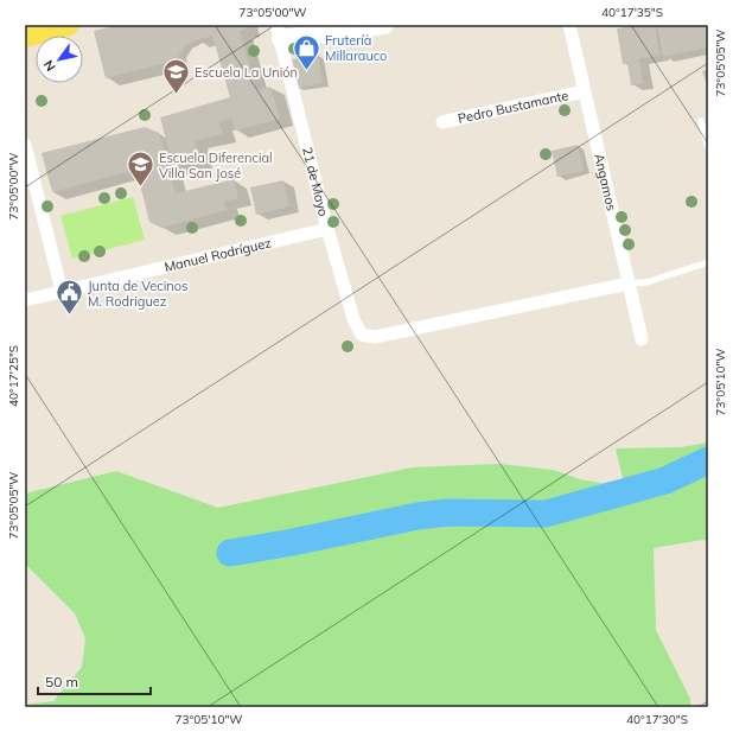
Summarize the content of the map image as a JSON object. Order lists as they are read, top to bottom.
{
  "streets": {
    "street": [
      "Pedro Bustamante",
      "21 de Mayo",
      "Angamos",
      "Manuel Rodríguez"
    ]
  },
  "crossings": [
    ["Pedro Bustamante", "Angamos"],
    ["21 de Mayo", "Angamos"],
    ["21 de Mayo", "Manuel Rodríguez"]
  ],
  "places": {
    "shop": ["Frutería Millarauco"],
    "school or university": ["Escuela La Unión", "Escuela Diferencial Villa San José"],
    "public building": ["Junta de Vecinos M. Rodriguez"]
  },
  "scale_bar": "50 m",
  "north": "bottom left",
  "coordinates": [
    "73°05'00\"W",
    "40°17'35\"S",
    "73°05'05\"W",
    "40°17'25\"S",
    "73°05'10\"W",
    "40°17'30\"S"
  ]
}
